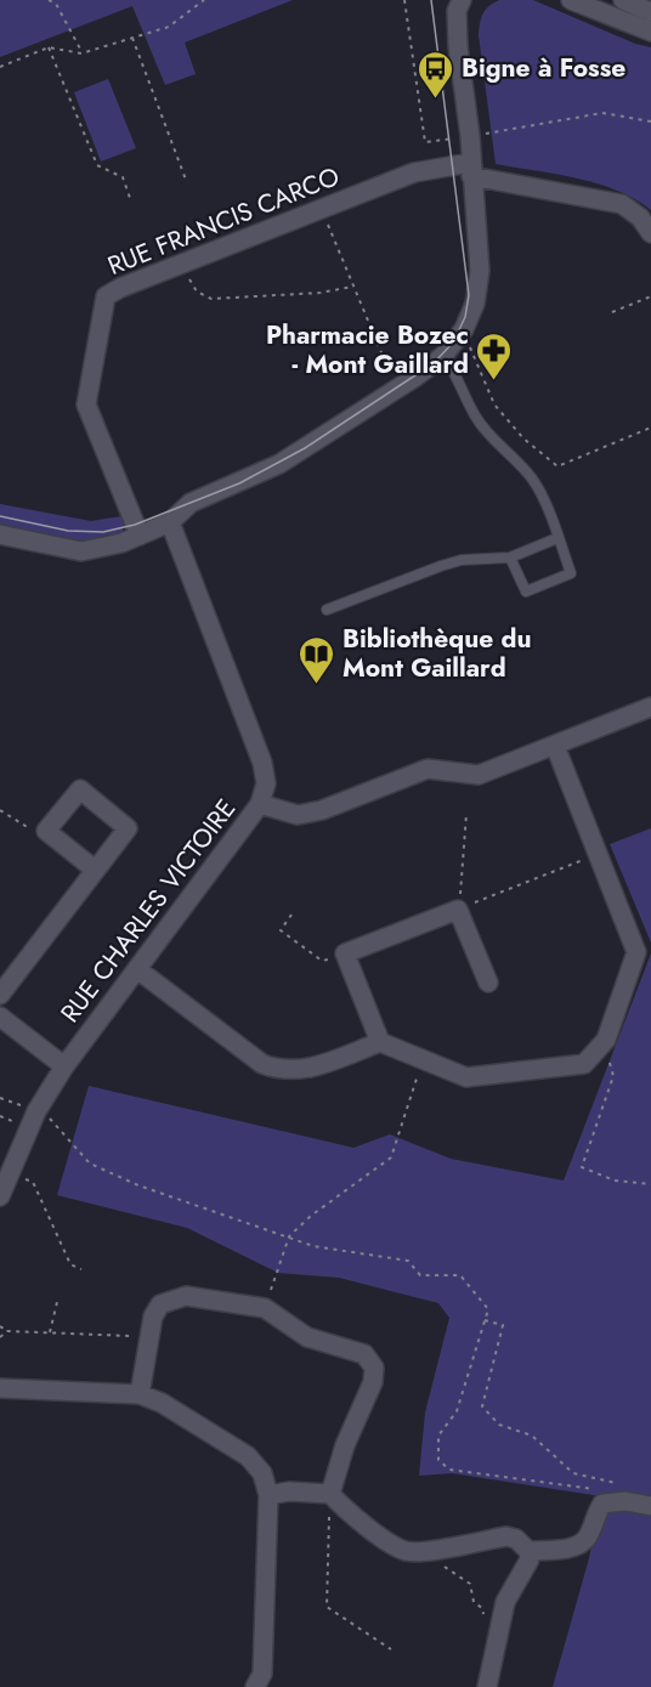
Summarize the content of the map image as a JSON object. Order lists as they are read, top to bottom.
{
  "streets": {
    "street": ["RUE FRANCIS CARCO", "RUE CHARLES VICTOIRE"]
  },
  "places": {
    "bus stop": ["Bigne à Fosse"],
    "pharmacy": ["Pharmacie Bozec - Mont Gaillard"],
    "library": ["Bibliothèque du Mont Gaillard"]
  }
}
